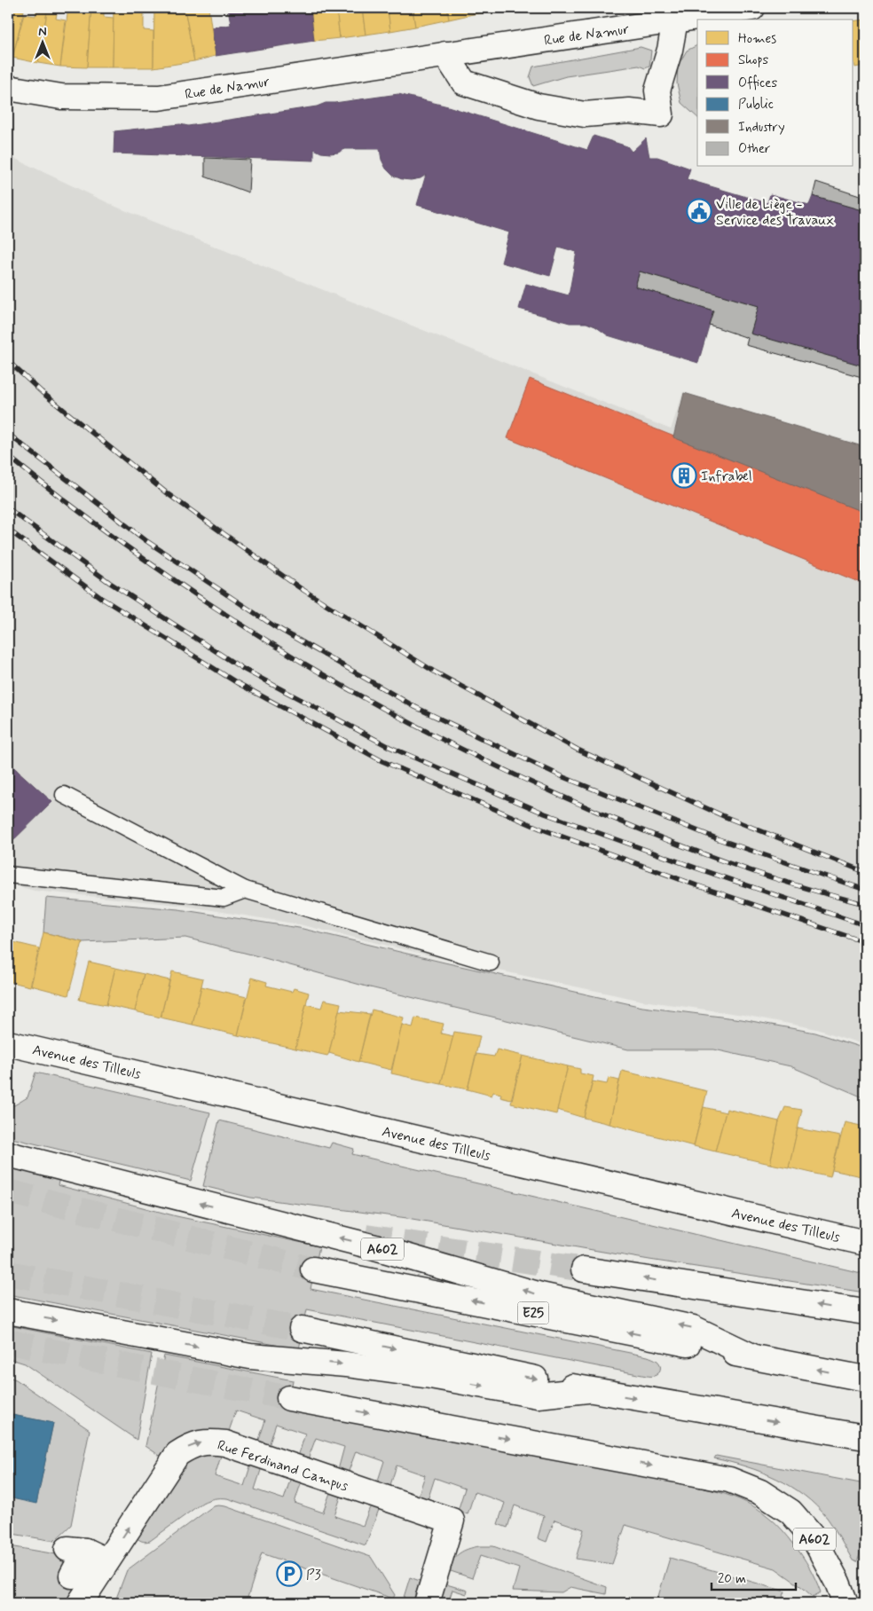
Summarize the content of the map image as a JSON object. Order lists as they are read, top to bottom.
{
  "streets": {
    "main road": [
      "Rue de Namur",
      "Avenue des Tilleuls",
      "A602",
      "E25",
      "Rue Ferdinand Campus"
    ]
  },
  "crossings": [
    ["A602", "E25"]
  ],
  "places": {
    "public building": ["Ville de Liège - Service des Travaux"],
    "building": ["Infrabel"],
    "parking": ["P3"]
  },
  "legend": [
    "Homes",
    "Shops",
    "Offices",
    "Public",
    "Industry",
    "Other"
  ],
  "scale_bar": "20 m",
  "north": "top"
}
